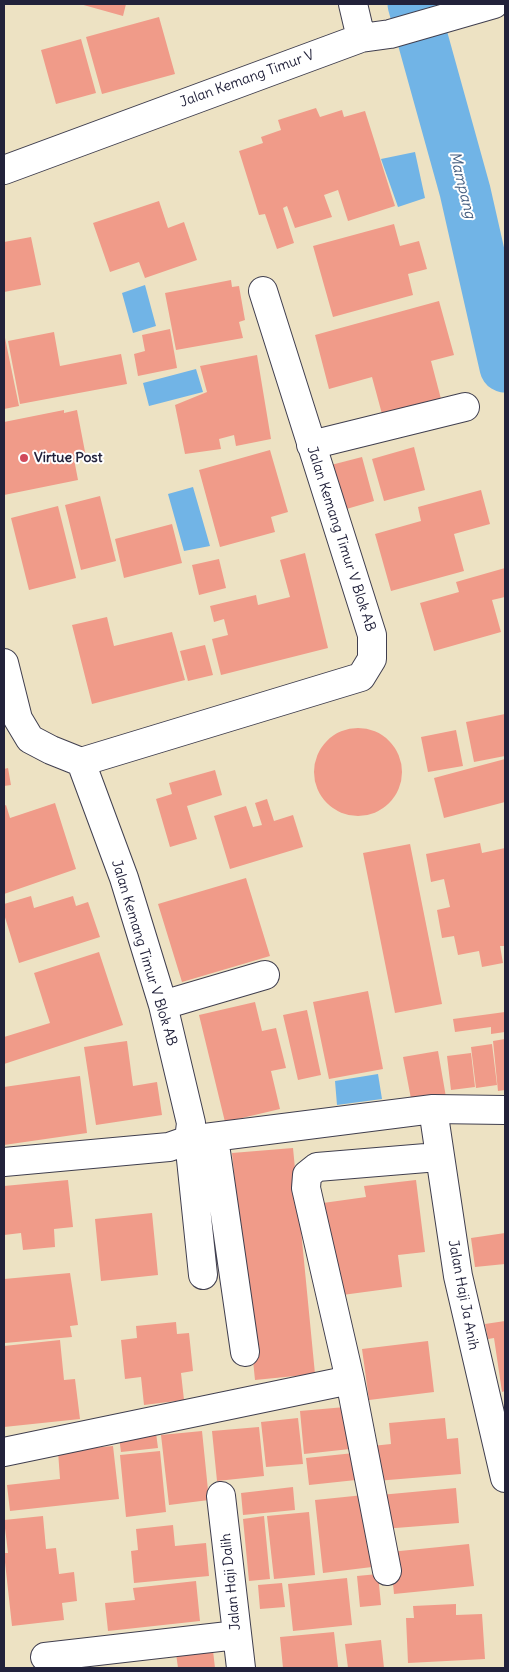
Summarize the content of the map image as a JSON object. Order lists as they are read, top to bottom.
{
  "streets": {
    "street": [
      "Jalan Kemang Timur V",
      "Jalan Kemang Timur V Blok AB",
      "Jalan Haji Ja Anih",
      "Jalan Haji Dalih"
    ]
  },
  "water": ["Mampang"],
  "places": ["Virtue Post"]
}
